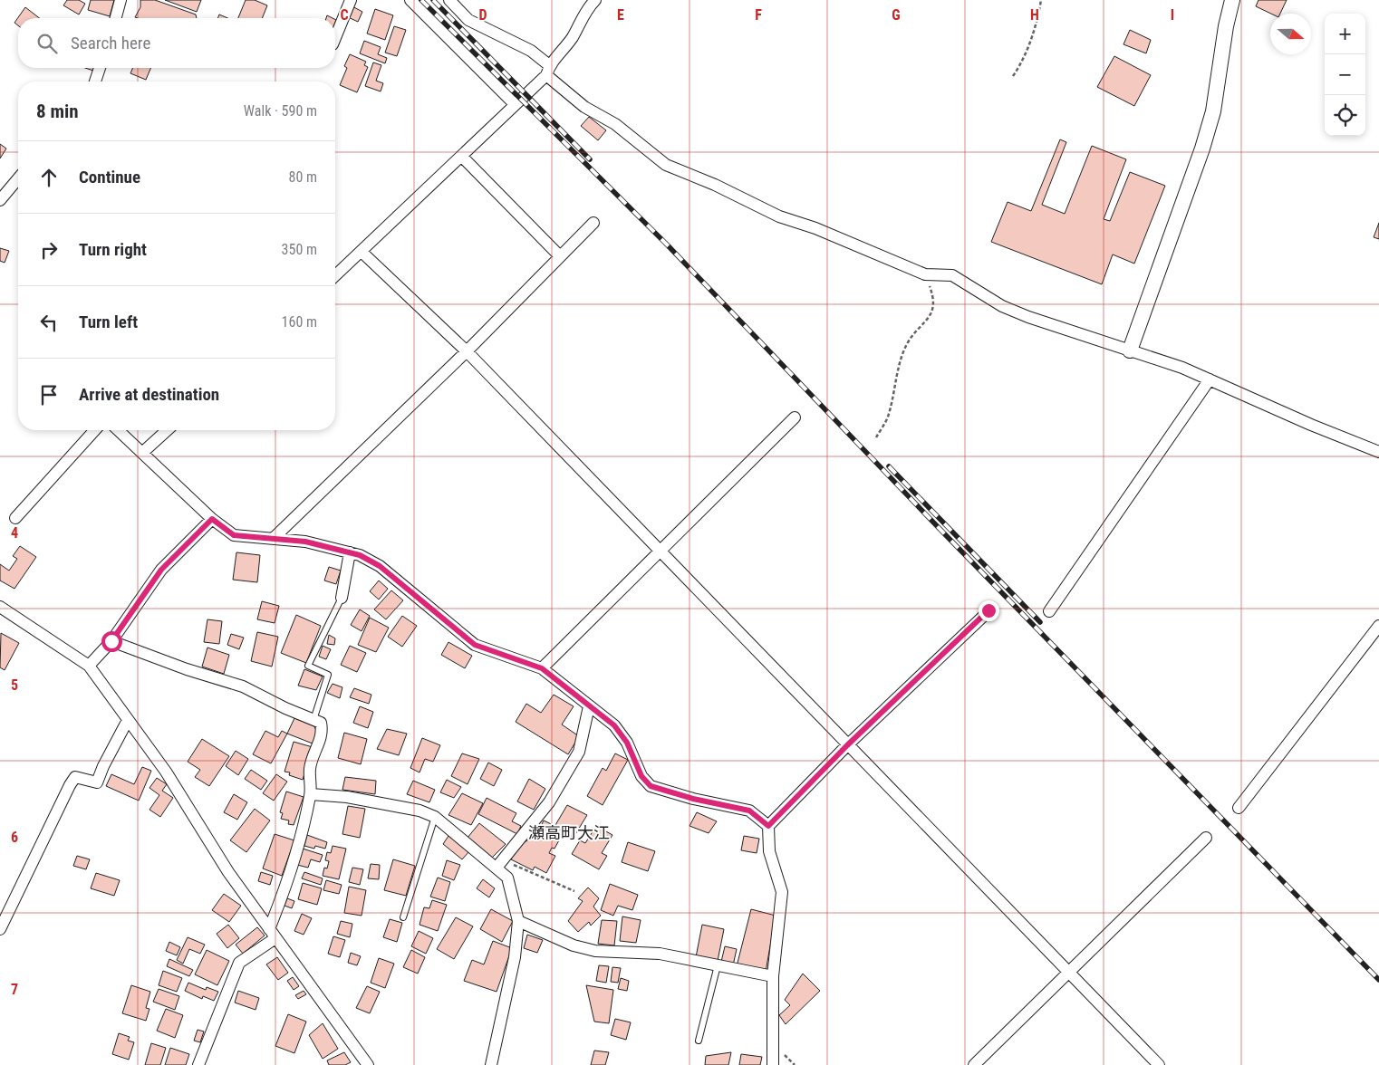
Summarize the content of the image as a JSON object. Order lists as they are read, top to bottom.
{
  "districts": ["瀬高町大江"],
  "north": "right",
  "page": {
    "map_buttons": ["+", "−"],
    "search": "Search here",
    "heading": ["8 min", "Walk · 590 m"],
    "list": [
      ["Continue", "80 m"],
      ["Turn right", "350 m"],
      ["Turn left", "160 m"],
      "Arrive at destination"
    ]
  },
  "grid": {
    "columns": [
      "C",
      "D",
      "E",
      "F",
      "G",
      "H",
      "I"
    ],
    "rows": [
      "4",
      "5",
      "6",
      "7"
    ]
  }
}
